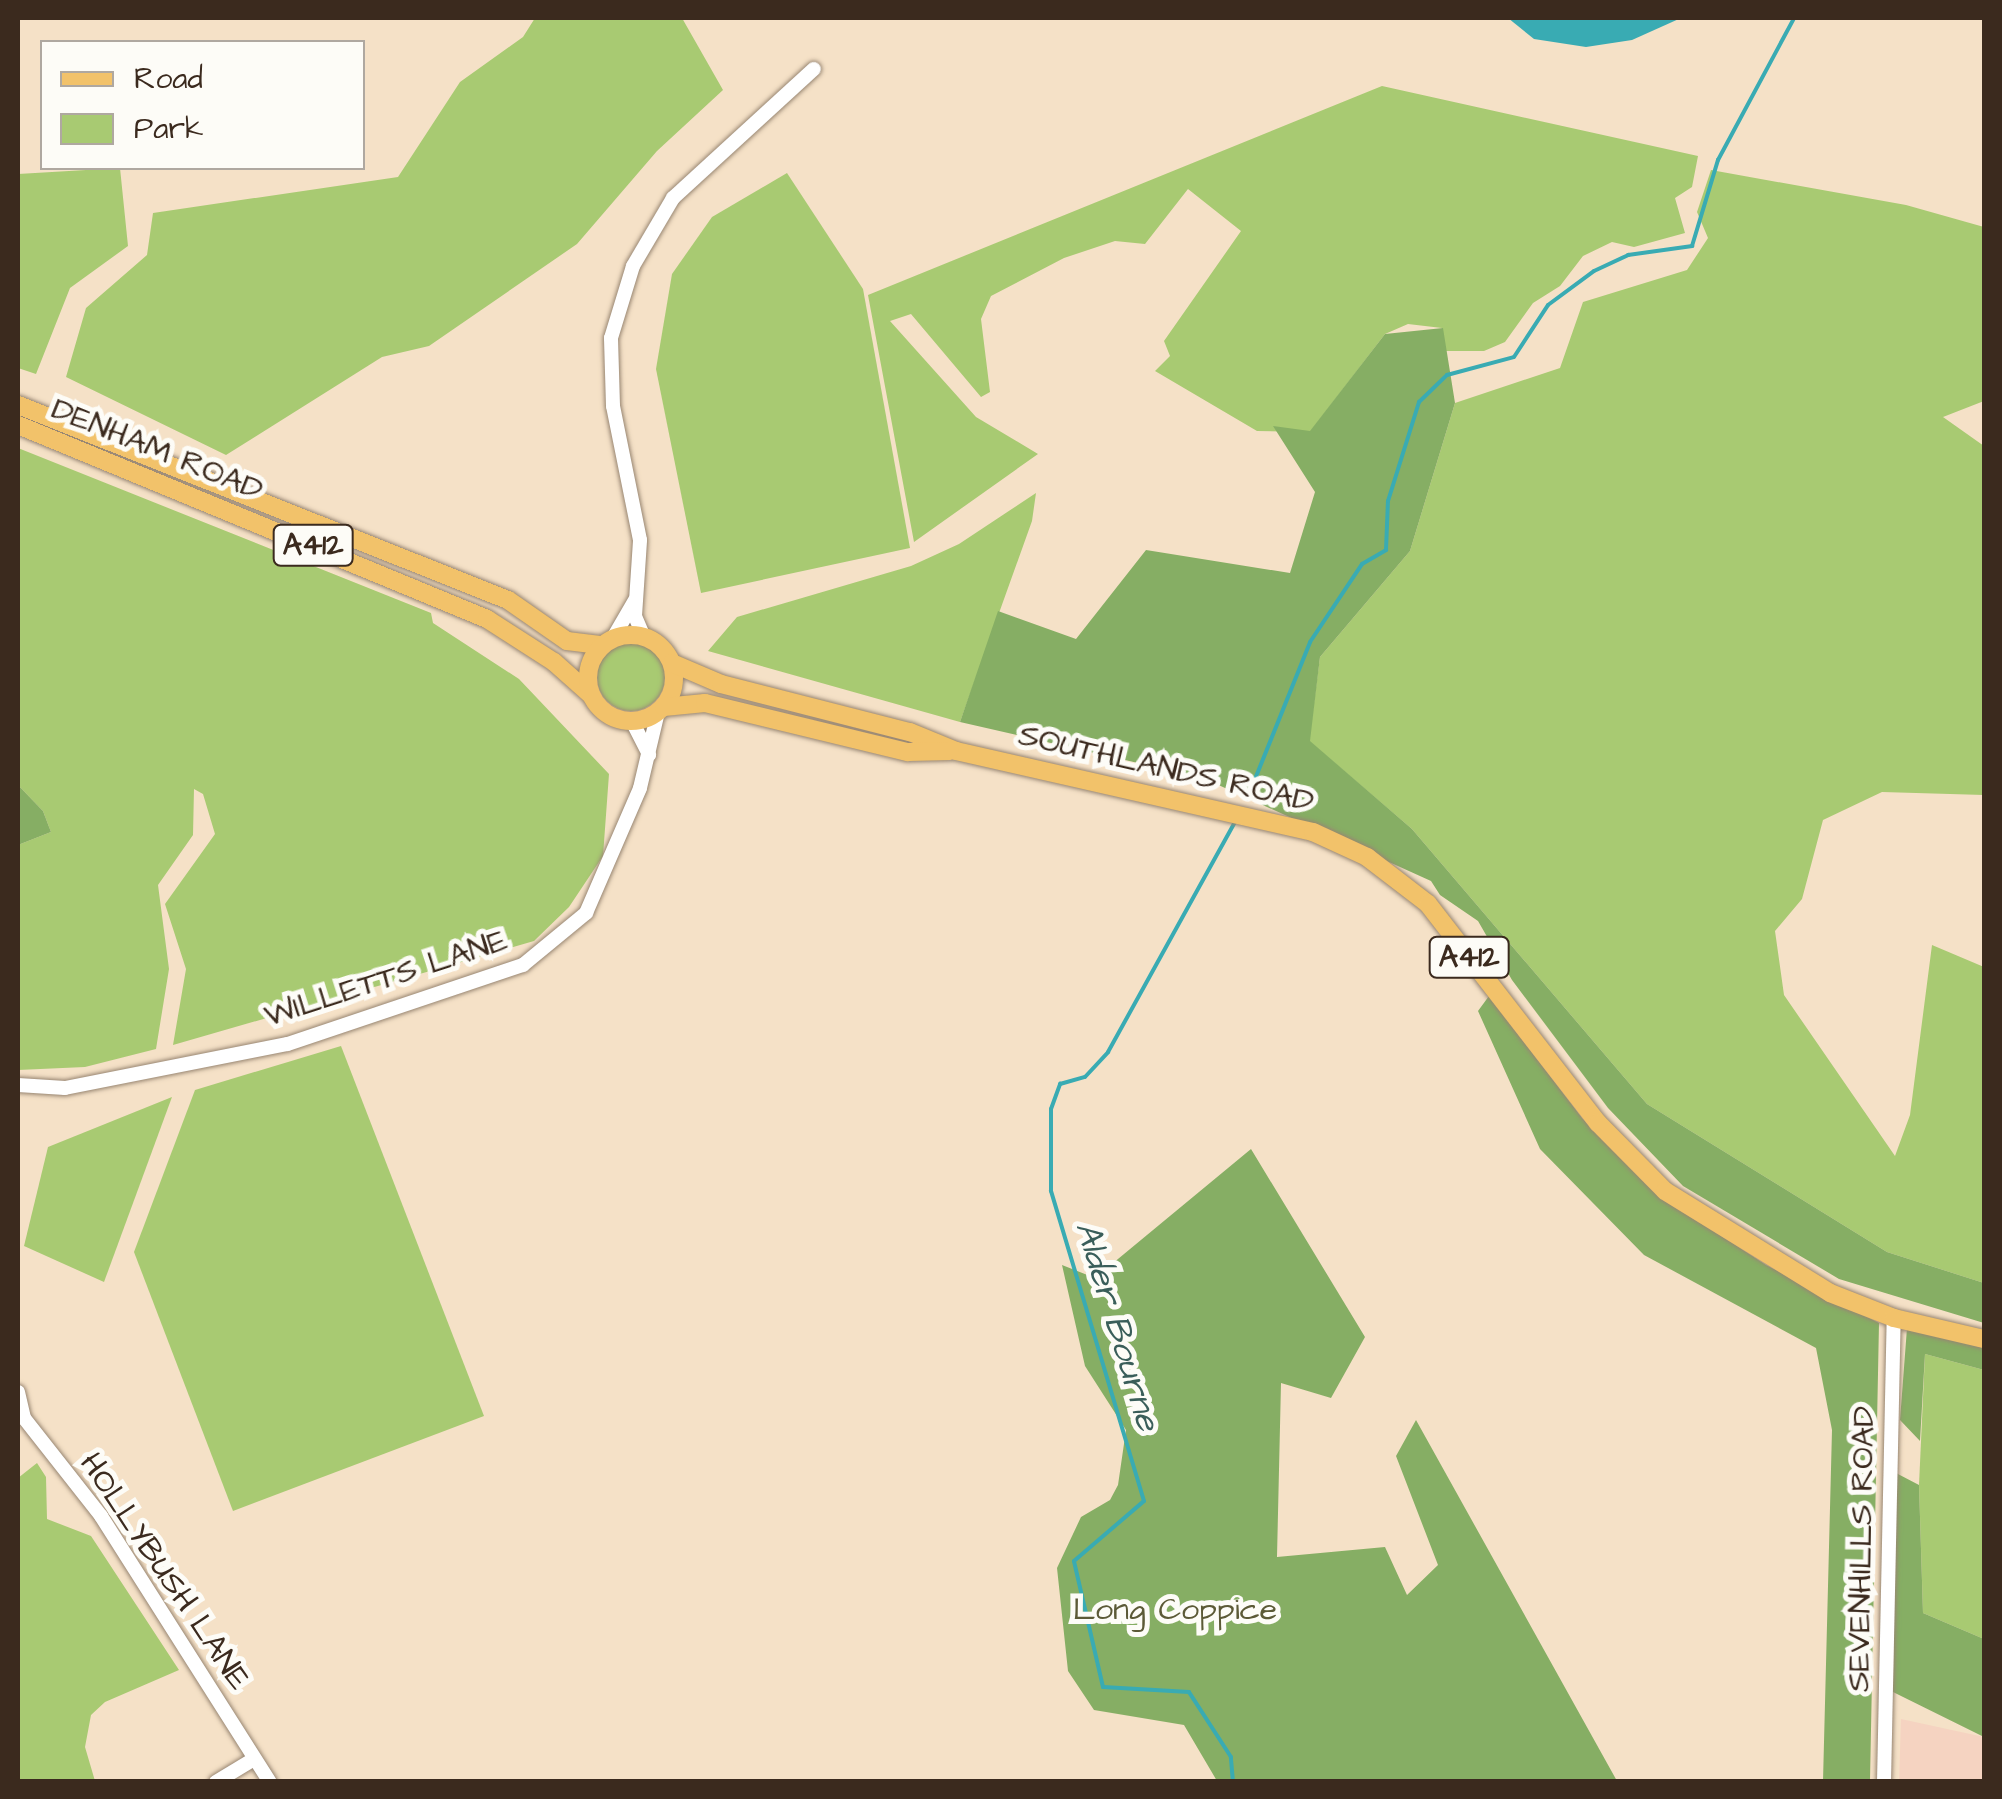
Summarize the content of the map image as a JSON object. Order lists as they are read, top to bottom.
{
  "streets": {
    "main road": ["DENHAM ROAD", "A412", "SOUTHLANDS ROAD"],
    "street": ["WILLETTS LANE", "SEVENHILLS ROAD", "HOLLYBUSH LANE"]
  },
  "crossings": [
    ["DENHAM ROAD", "A412"],
    ["DENHAM ROAD", "WILLETTS LANE"],
    ["A412", "SOUTHLANDS ROAD"],
    ["A412", "WILLETTS LANE"],
    ["A412", "SEVENHILLS ROAD"],
    ["SOUTHLANDS ROAD", "SEVENHILLS ROAD"]
  ],
  "water": ["Alder Bourne"],
  "parks": ["Long Coppice"],
  "legend": ["Road", "Park"]
}
